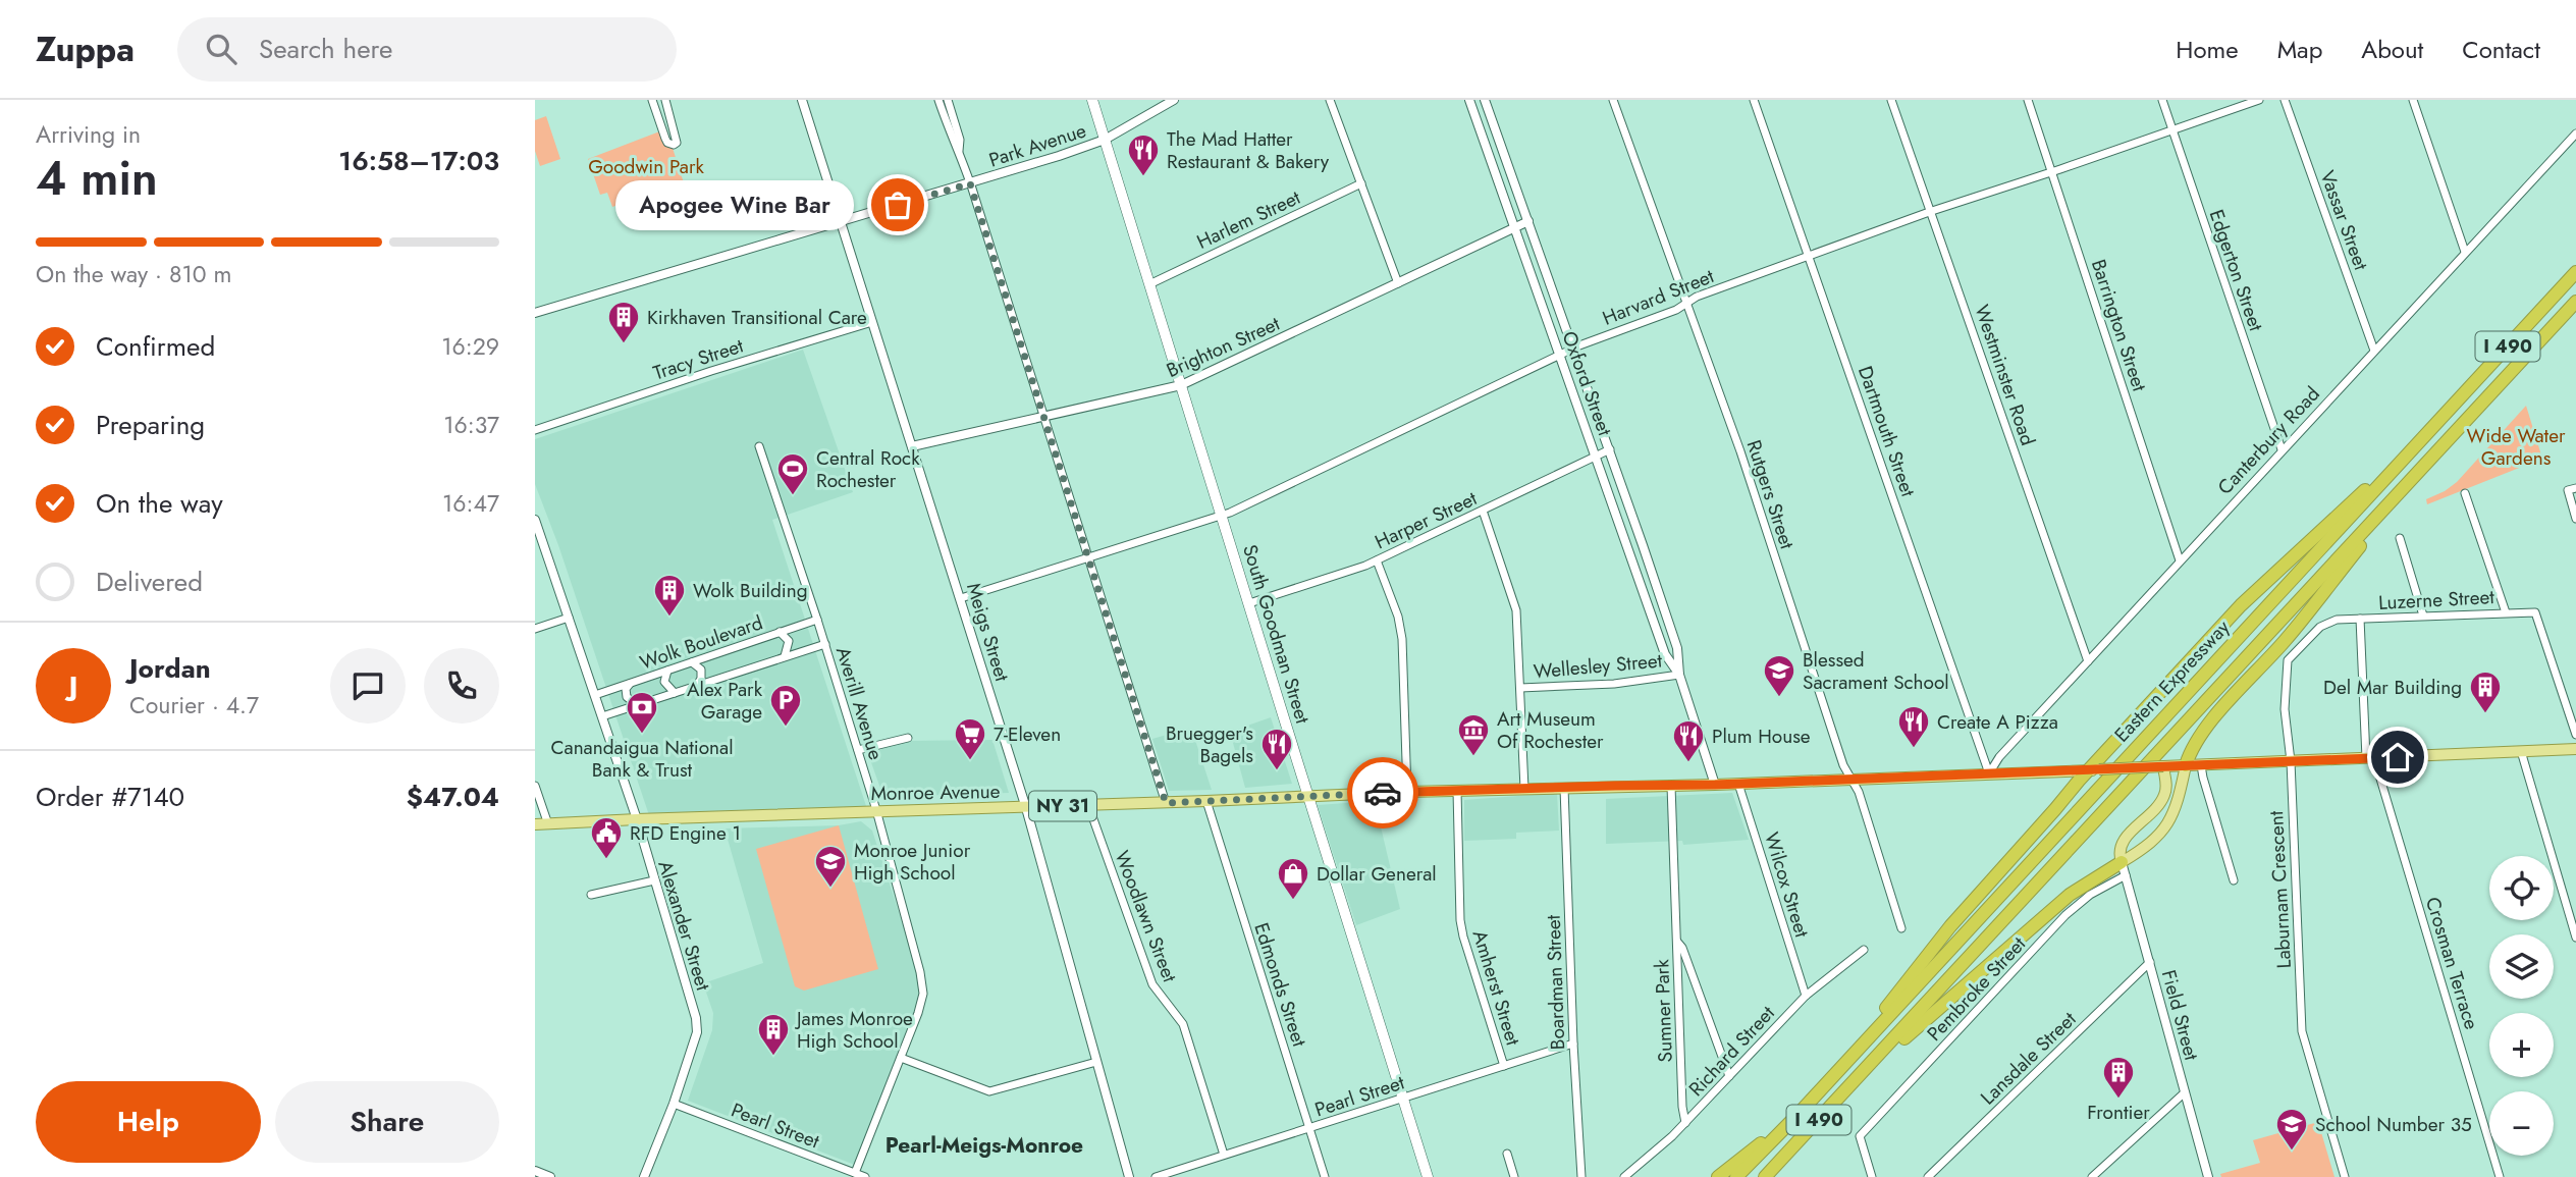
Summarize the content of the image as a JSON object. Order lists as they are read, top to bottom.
{
  "streets": {
    "highway": ["I 490", "Eastern Expressway"],
    "main road": ["South Goodman Street", "Monroe Avenue", "NY 31"],
    "street": [
      "Park Avenue",
      "Harlem Street",
      "Vassar Street",
      "Edgerton Street",
      "Harvard Street",
      "Barrington Street",
      "Brighton Street",
      "Tracy Street",
      "Westminster Road",
      "Oxford Street",
      "Dartmouth Street",
      "Canterbury Road",
      "Rutgers Street",
      "Harper Street",
      "Luzerne Street",
      "Meigs Street",
      "Wolk Boulevard",
      "Wellesley Street",
      "Averill Avenue",
      "Wilcox Street",
      "Laburnam Crescent",
      "Woodlawn Street",
      "Alexander Street",
      "Crosman Terrace",
      "Boardman Street",
      "Edmonds Street",
      "Amherst Street",
      "Pembroke Street",
      "Sumner Park",
      "Field Street",
      "Richard Street",
      "Lansdale Street",
      "Pearl Street"
    ]
  },
  "crossings": [
    ["Park Avenue", "Meigs Street"],
    ["Park Avenue", "South Goodman Street"],
    ["Harlem Street", "South Goodman Street"],
    ["Vassar Street", "Canterbury Road"],
    ["Edgerton Street", "Harvard Street"],
    ["Edgerton Street", "Canterbury Road"],
    ["Harvard Street", "Barrington Street"],
    ["Harvard Street", "Westminster Road"],
    ["Harvard Street", "Oxford Street"],
    ["Harvard Street", "Dartmouth Street"],
    ["Harvard Street", "Rutgers Street"],
    ["Harvard Street", "Meigs Street"],
    ["Harvard Street", "South Goodman Street"],
    ["Barrington Street", "Canterbury Road"],
    ["Brighton Street", "Oxford Street"],
    ["Brighton Street", "Meigs Street"],
    ["Brighton Street", "South Goodman Street"],
    ["Tracy Street", "Meigs Street"],
    ["Westminster Road", "Canterbury Road"],
    ["Oxford Street", "Harper Street"],
    ["Oxford Street", "Wellesley Street"],
    ["Oxford Street", "Monroe Avenue"],
    ["Dartmouth Street", "Canterbury Road"],
    ["Dartmouth Street", "Monroe Avenue"],
    ["Canterbury Road", "Monroe Avenue"],
    ["Rutgers Street", "Monroe Avenue"],
    ["Harper Street", "South Goodman Street"],
    ["Luzerne Street", "Laburnam Crescent"],
    ["Luzerne Street", "Crosman Terrace"],
    ["Meigs Street", "Monroe Avenue"],
    ["South Goodman Street", "Monroe Avenue"],
    ["South Goodman Street", "Pearl Street"],
    ["Wolk Boulevard", "Averill Avenue"],
    ["Wolk Boulevard", "Alexander Street"],
    ["Averill Avenue", "Monroe Avenue"],
    ["Averill Avenue", "Pearl Street"],
    ["Monroe Avenue", "Wilcox Street"],
    ["Monroe Avenue", "Laburnam Crescent"],
    ["Monroe Avenue", "Woodlawn Street"],
    ["Monroe Avenue", "Alexander Street"],
    ["Monroe Avenue", "Crosman Terrace"],
    ["Monroe Avenue", "Boardman Street"],
    ["Monroe Avenue", "Edmonds Street"],
    ["Monroe Avenue", "Amherst Street"],
    ["Monroe Avenue", "Sumner Park"],
    ["Wilcox Street", "Richard Street"],
    ["Woodlawn Street", "Pearl Street"],
    ["Alexander Street", "Pearl Street"],
    ["Boardman Street", "Pearl Street"],
    ["Edmonds Street", "Pearl Street"],
    ["Amherst Street", "Pearl Street"],
    ["Pembroke Street", "Field Street"],
    ["Sumner Park", "Richard Street"],
    ["Field Street", "Lansdale Street"]
  ],
  "districts": ["Pearl-Meigs-Monroe"],
  "parks": ["Goodwin Park", "Wide Water Gardens"],
  "places": {
    "restaurant": [
      "The Mad Hatter Restaurant & Bakery",
      "Create A Pizza",
      "Plum House",
      "Bruegger's Bagels"
    ],
    "other": ["Apogee Wine Bar"],
    "building": [
      "Kirkhaven Transitional Care",
      "Wolk Building",
      "Del Mar Building",
      "James Monroe High School",
      "Frontier"
    ],
    "sports": ["Central Rock Rochester"],
    "school or university": ["Blessed Sacrament School", "Monroe Junior High School", "School Number 35"],
    "parking": ["Alex Park Garage"],
    "bank": ["Canandaigua National Bank & Trust"],
    "museum": ["Art Museum Of Rochester"],
    "supermarket": ["7-Eleven"],
    "public building": ["RFD Engine 1"],
    "shop": ["Dollar General"]
  },
  "page": {
    "header": "Zuppa",
    "search": "Search here",
    "nav": [
      "Home",
      "Map",
      "About",
      "Contact"
    ],
    "heading": ["4 min", "Arriving in", "16:58–17:03"],
    "panel": [
      "Jordan",
      "Courier · 4.7",
      "Order #7140",
      "$47.04"
    ],
    "bubble": "Apogee Wine Bar",
    "bar": "On the way · 810 m",
    "list": [
      ["Confirmed", "16:29"],
      ["Preparing", "16:37"],
      ["On the way", "16:47"],
      "Delivered"
    ],
    "round": "J",
    "map_buttons": ["+", "−"],
    "buttons": ["Help", "Share"]
  }
}
